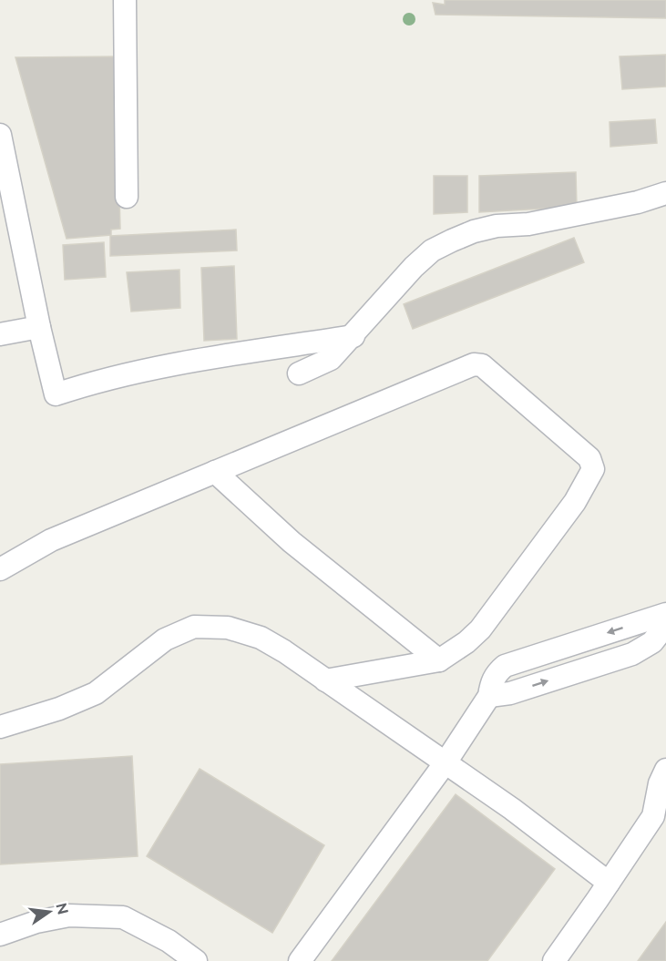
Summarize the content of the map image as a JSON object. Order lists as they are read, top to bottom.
{
  "north": "right"
}
